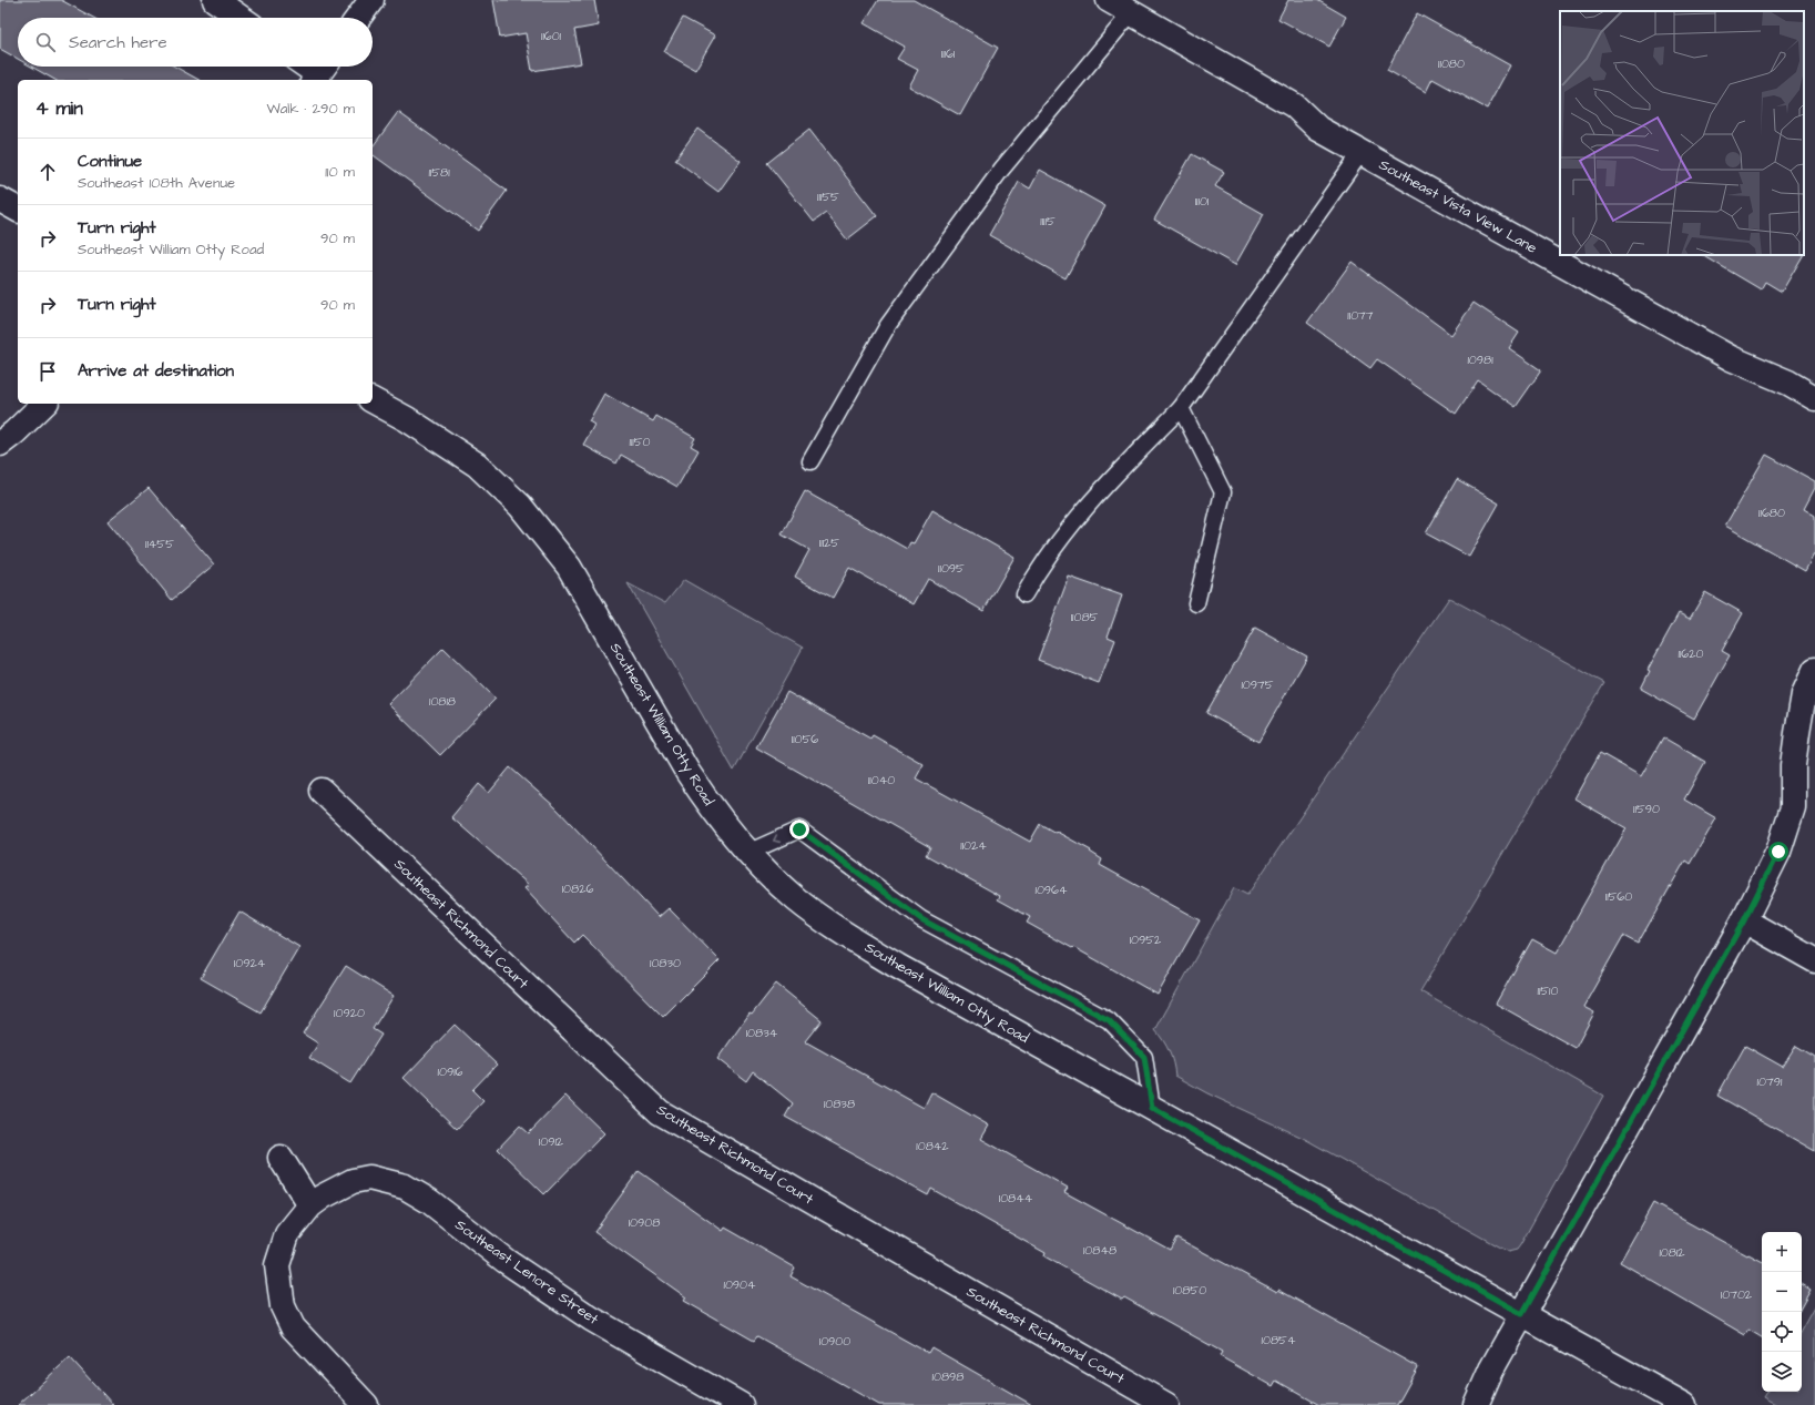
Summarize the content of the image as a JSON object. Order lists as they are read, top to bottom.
{
  "streets": {
    "street": [
      "Southeast Vista View Lane",
      "Southeast William Otty Road",
      "Southeast Richmond Court",
      "Southeast Lenore Street"
    ]
  },
  "house_numbers": [
    "11601",
    "11161",
    "11080",
    "11581",
    "11155",
    "11101",
    "11115",
    "11077",
    "10981",
    "11150",
    "11680",
    "11125",
    "11455",
    "11095",
    "11085",
    "11620",
    "10975",
    "10818",
    "11056",
    "11040",
    "11590",
    "11024",
    "10826",
    "10964",
    "11560",
    "10952",
    "10924",
    "10830",
    "11510",
    "10920",
    "10834",
    "10916",
    "10791",
    "10838",
    "10912",
    "10842",
    "10844",
    "10908",
    "10848",
    "10812",
    "10904",
    "10850",
    "10702",
    "10854",
    "10900",
    "10898"
  ],
  "page": {
    "search": "Search here",
    "heading": ["4 min", "Walk · 290 m"],
    "list": [
      ["Continue", "Southeast 108th Avenue", "110 m"],
      ["Turn right", "Southeast William Otty Road", "90 m"],
      ["Turn right", "90 m"],
      "Arrive at destination"
    ],
    "map_buttons": ["+", "−"]
  }
}
